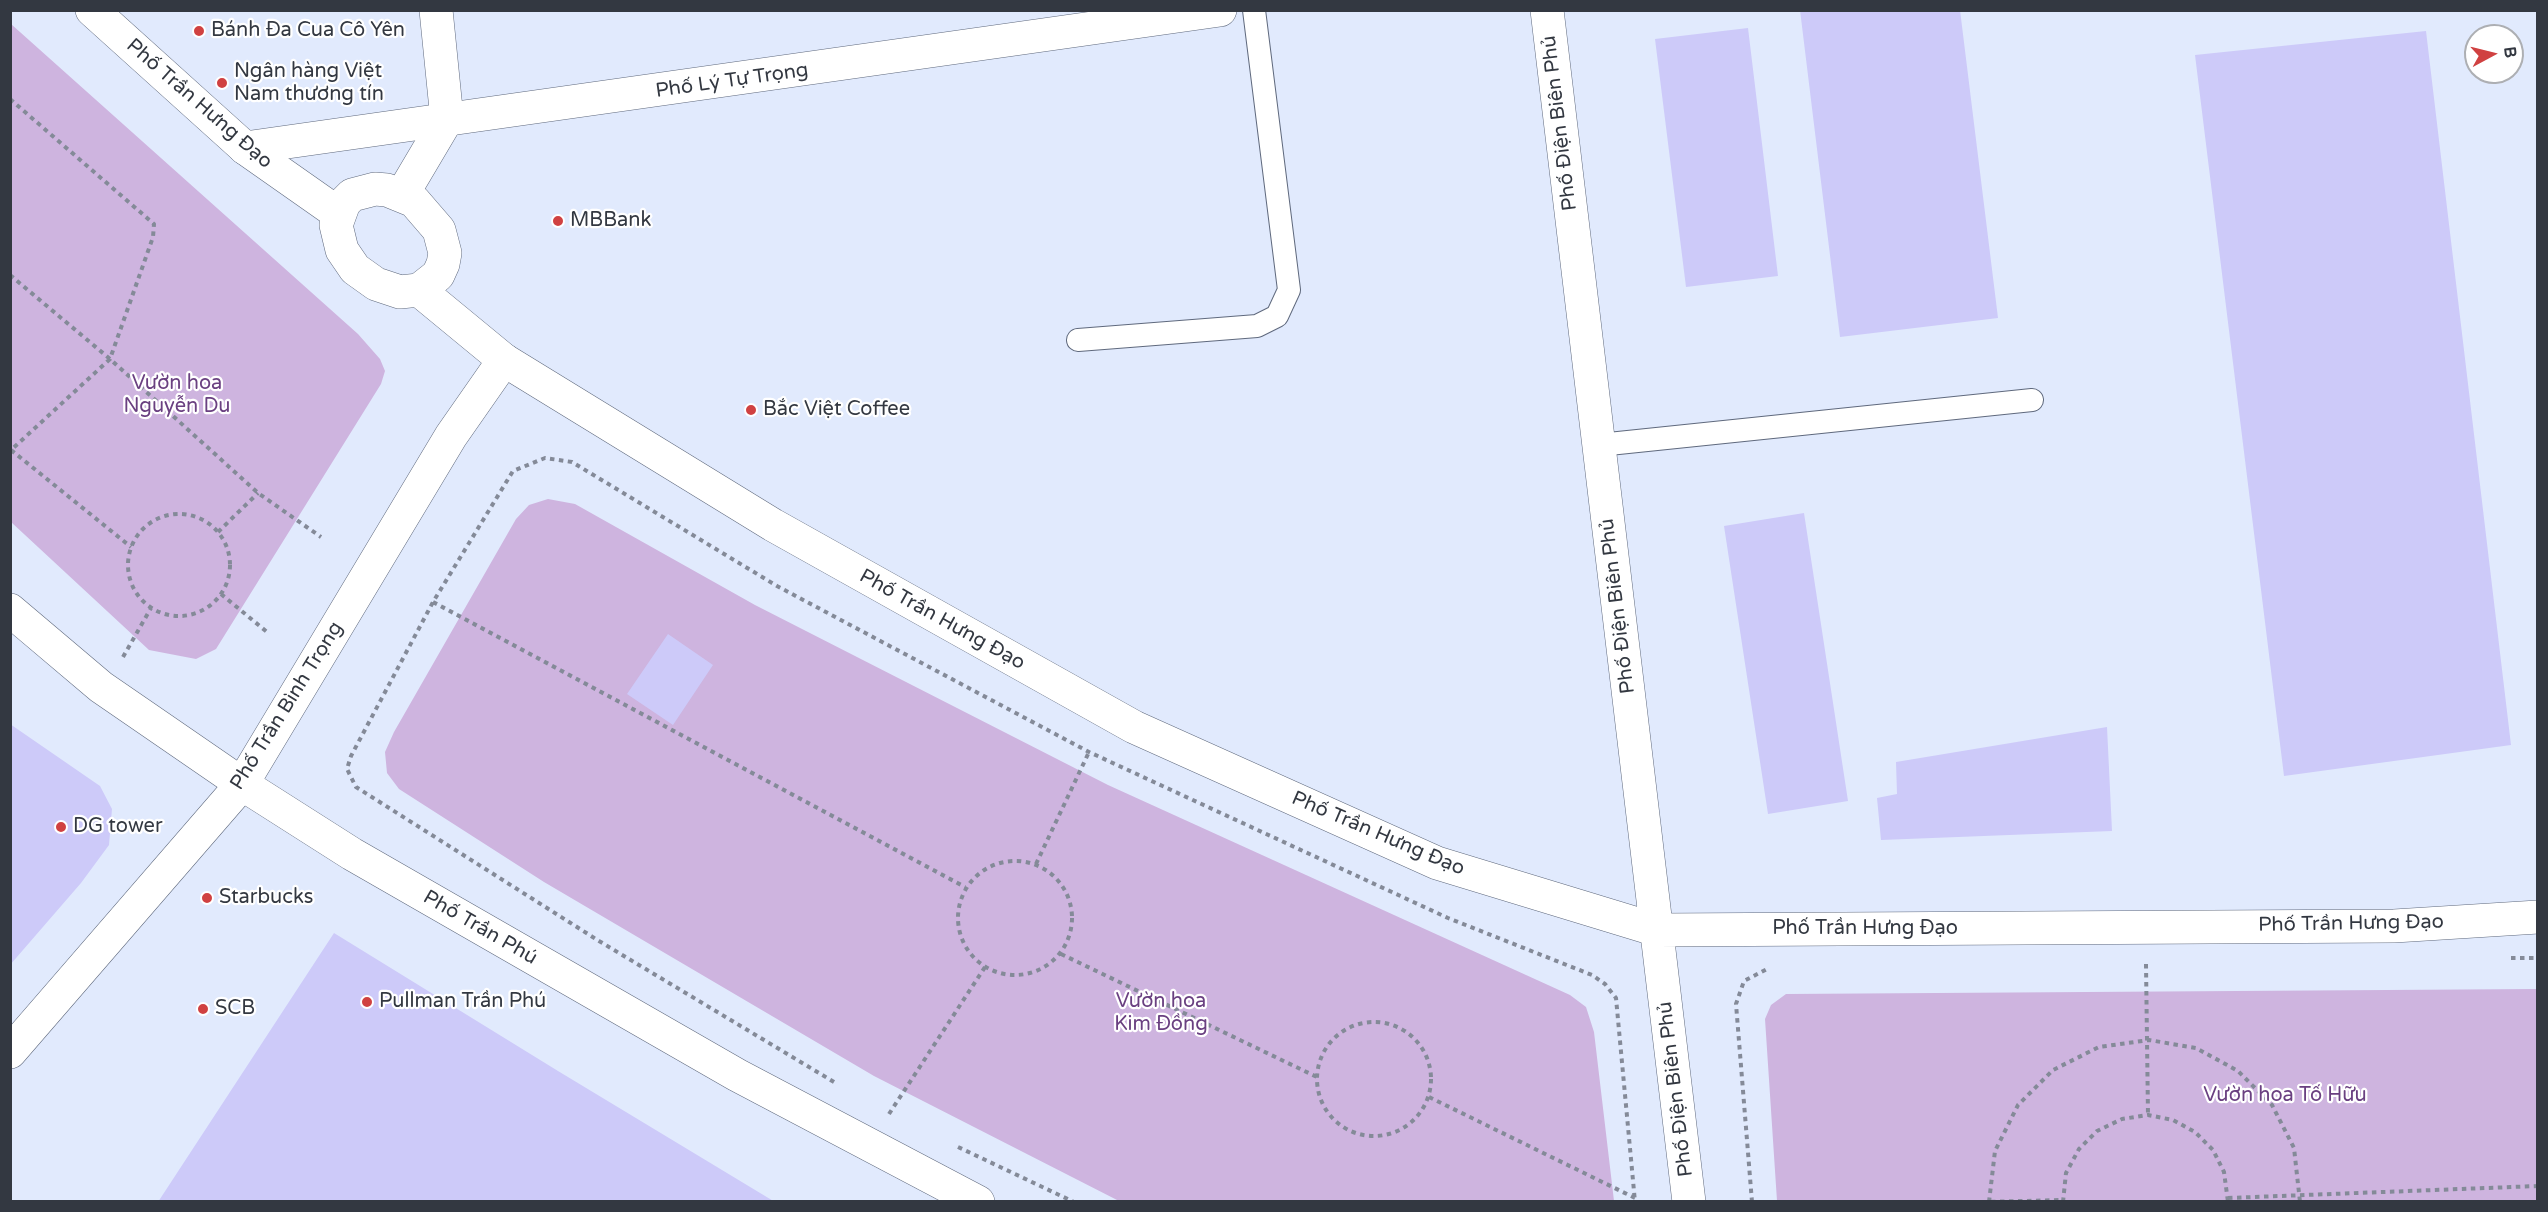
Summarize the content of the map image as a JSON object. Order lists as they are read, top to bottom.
{
  "streets": {
    "main road": [
      "Phố Lý Tự Trọng",
      "Phố Trần Hưng Đạo",
      "Phố Điện Biên Phủ",
      "Phố Trần Bình Trọng",
      "Phố Trần Phú"
    ]
  },
  "crossings": [
    ["Phố Lý Tự Trọng", "Phố Trần Hưng Đạo"],
    ["Phố Trần Hưng Đạo", "Phố Điện Biên Phủ"],
    ["Phố Trần Hưng Đạo", "Phố Trần Bình Trọng"],
    ["Phố Trần Bình Trọng", "Phố Trần Phú"]
  ],
  "parks": ["Vườn hoa Nguyễn Du", "Vườn hoa Kim Đồng", "Vườn hoa Tố Hữu"],
  "places": [
    "Bánh Đa Cua Cô Yên",
    "Ngân hàng Việt Nam thương tín",
    "MBBank",
    "Bắc Việt Coffee",
    "DG tower",
    "Starbucks",
    "Pullman Trần Phú",
    "SCB"
  ],
  "north": "right"
}
